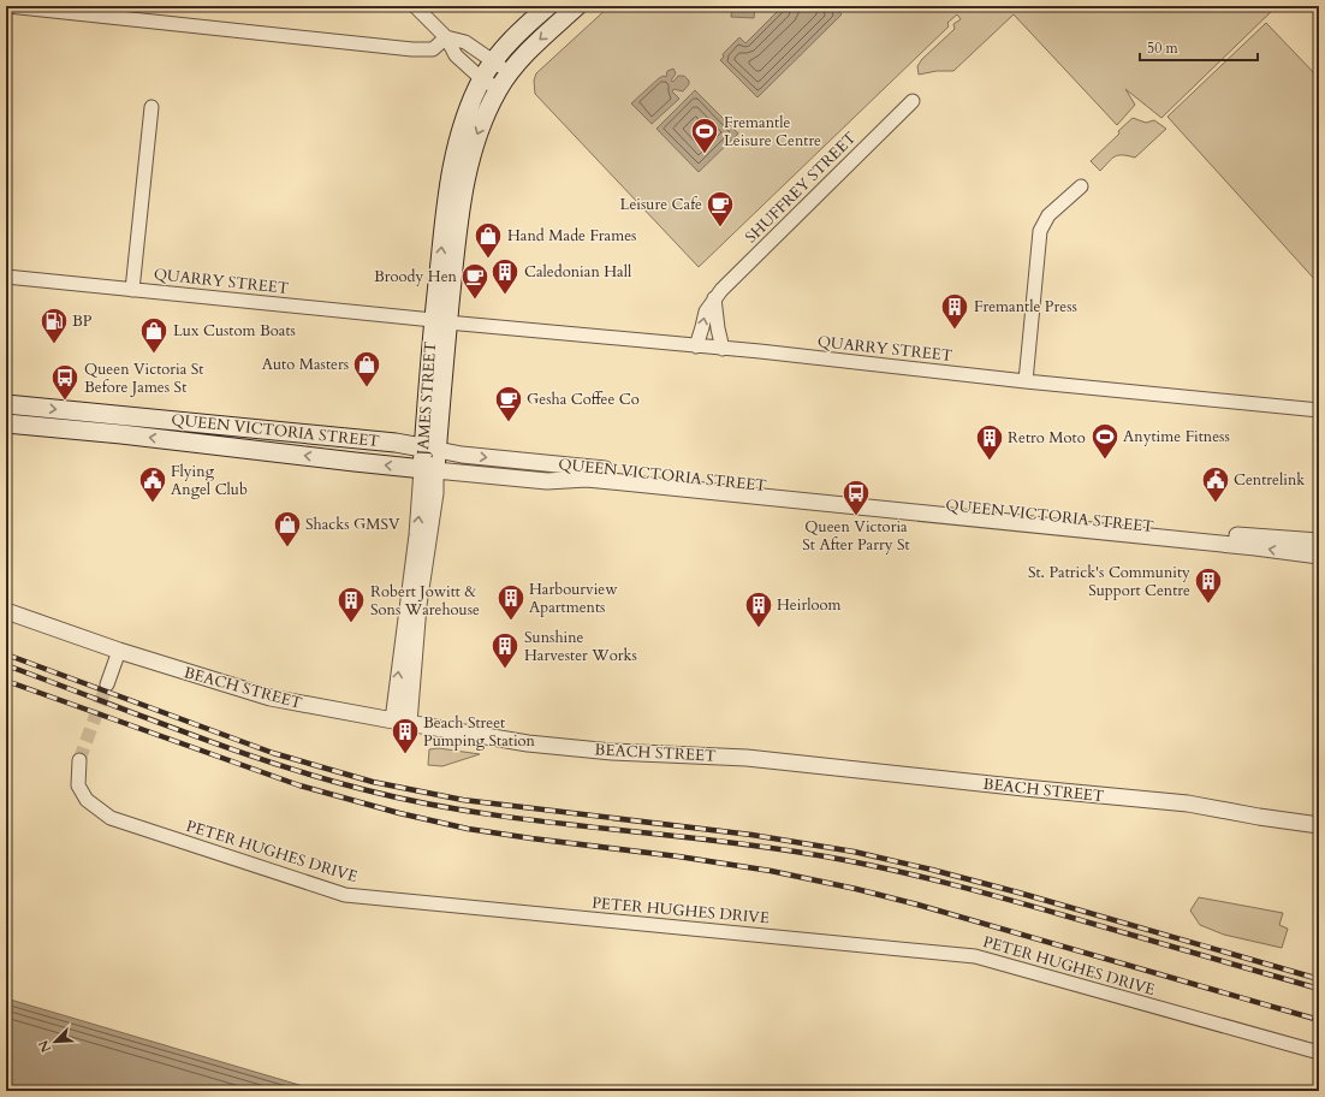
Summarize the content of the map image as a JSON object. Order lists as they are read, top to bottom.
{
  "streets": {
    "main road": ["JAMES STREET", "QUEEN VICTORIA STREET"],
    "street": [
      "SHUFFREY STREET",
      "QUARRY STREET",
      "BEACH STREET",
      "PETER HUGHES DRIVE"
    ]
  },
  "crossings": [
    ["SHUFFREY STREET", "QUARRY STREET"],
    ["QUARRY STREET", "JAMES STREET"],
    ["JAMES STREET", "QUEEN VICTORIA STREET"],
    ["JAMES STREET", "BEACH STREET"]
  ],
  "places": {
    "sports": ["Fremantle Leisure Centre", "Anytime Fitness"],
    "cafe": ["Leisure Cafe", "Broody Hen", "Gesha Coffee Co"],
    "shop": [
      "Hand Made Frames",
      "Lux Custom Boats",
      "Auto Masters",
      "Shacks GMSV"
    ],
    "building": [
      "Caledonian Hall",
      "Fremantle Press",
      "Retro Moto",
      "St. Patrick's Community Support Centre",
      "Harbourview Apartments",
      "Robert Jowitt & Sons Warehouse",
      "Heirloom",
      "Sunshine Harvester Works",
      "Beach Street Pumping Station"
    ],
    "fuel station": ["BP"],
    "bus stop": ["Queen Victoria St Before James St", "Queen Victoria St After Parry St"],
    "public building": ["Flying Angel Club", "Centrelink"]
  },
  "scale_bar": "50 m",
  "north": "bottom left"
}
